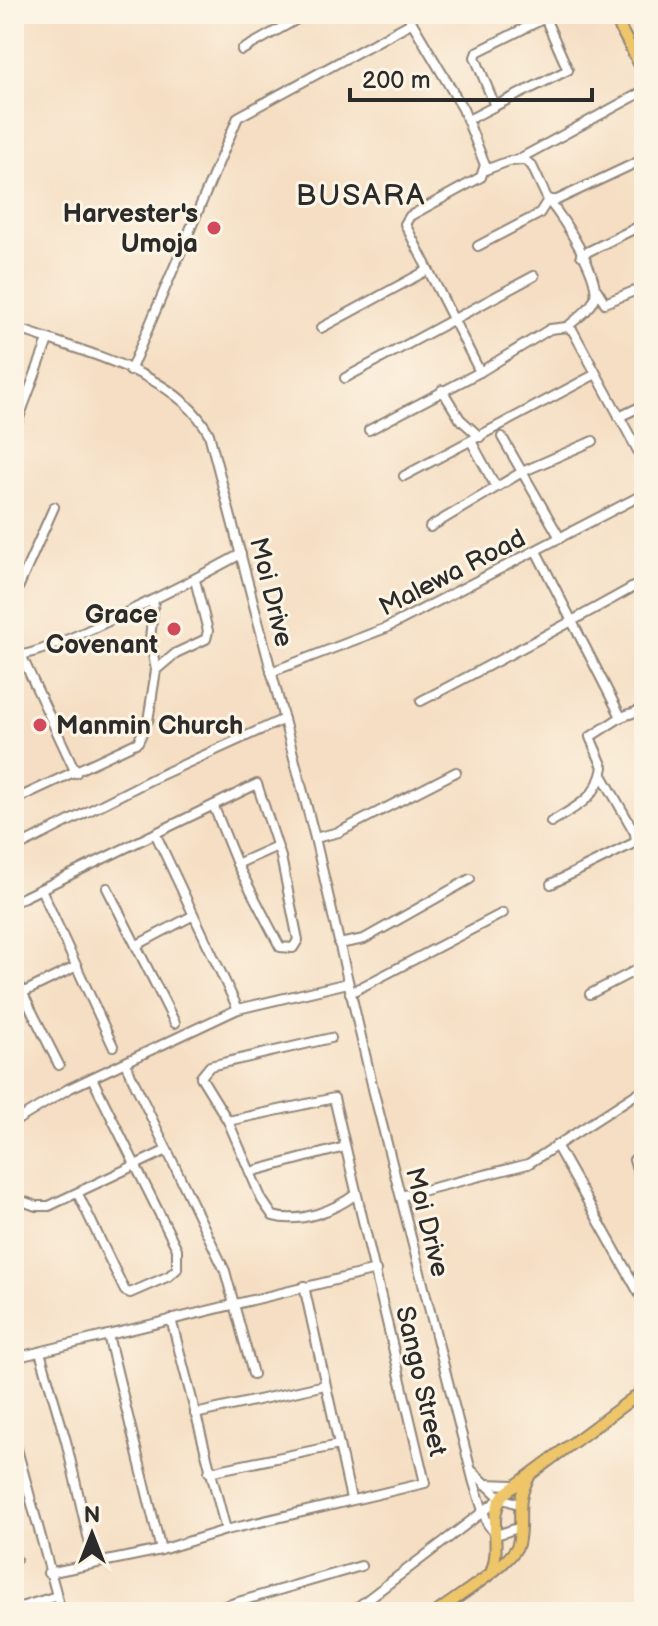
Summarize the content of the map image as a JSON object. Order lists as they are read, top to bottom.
{
  "streets": {
    "street": ["Malewa Road", "Moi Drive", "Sango Street"]
  },
  "crossings": [
    ["Malewa Road", "Moi Drive"]
  ],
  "districts": ["BUSARA"],
  "places": ["Harvester's Umoja", "Grace Covenant", "Manmin Church"],
  "scale_bar": "200 m",
  "north": "top"
}
